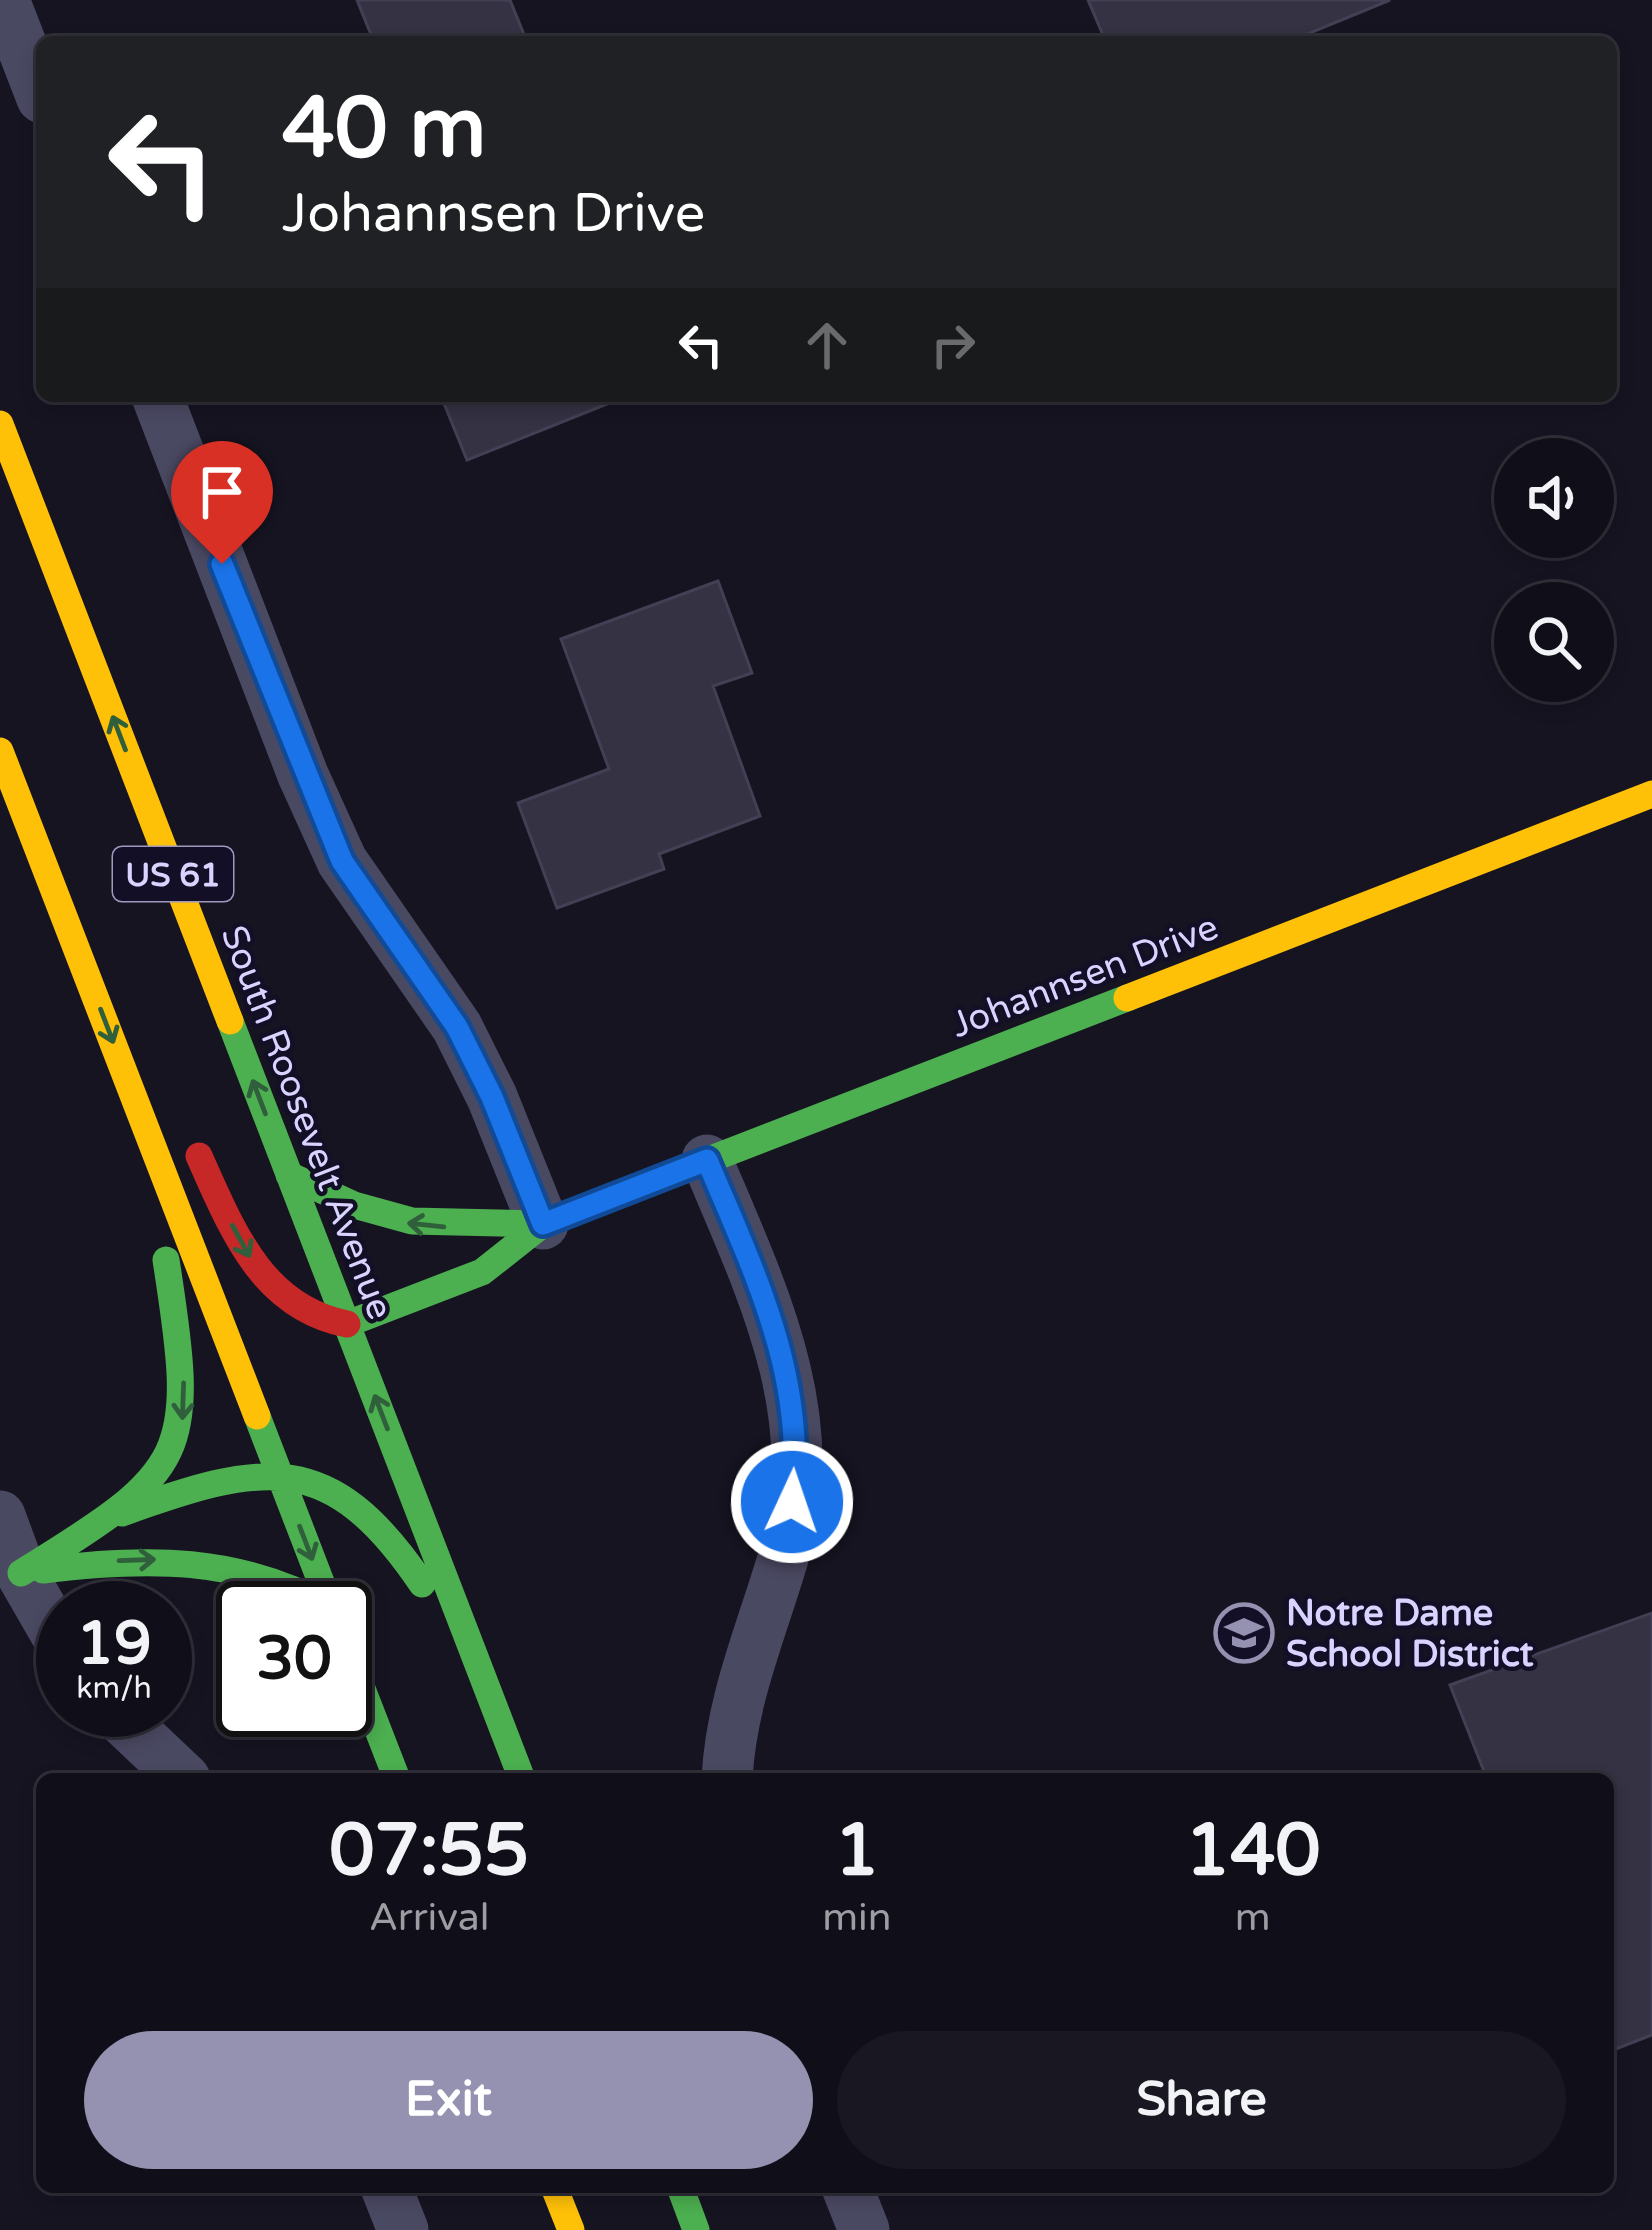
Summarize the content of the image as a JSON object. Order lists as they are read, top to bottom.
{
  "streets": {
    "main road": ["US 61", "Johannsen Drive", "South Roosevelt Avenue"]
  },
  "crossings": [
    ["Johannsen Drive", "South Roosevelt Avenue"]
  ],
  "places": {
    "school or university": ["Notre Dame School District"]
  },
  "page": {
    "turn": ["40 m", "Johannsen Drive"],
    "speed": "19 km/h",
    "limit": "30",
    "eta": [
      "07:55",
      "Arrival",
      "1",
      "min",
      "140",
      "m"
    ],
    "buttons": ["Exit", "Share"]
  }
}
